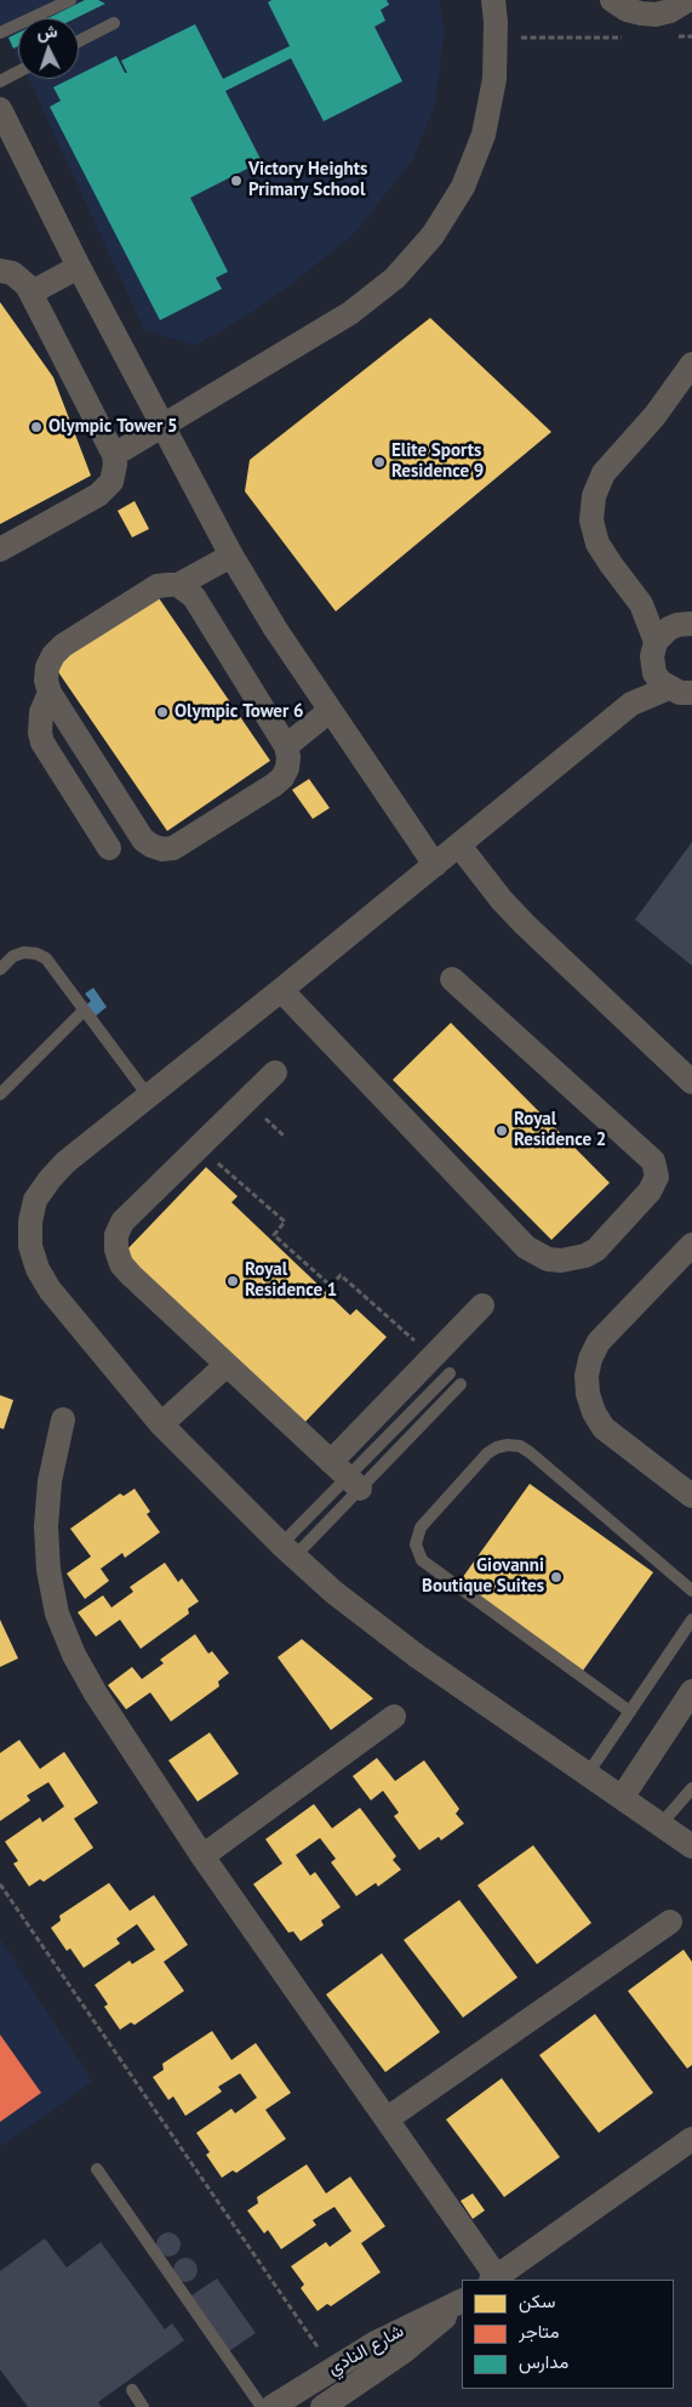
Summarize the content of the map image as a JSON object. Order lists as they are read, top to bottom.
{
  "streets": {
    "street": ["شارع النادي"]
  },
  "places": [
    "Victory Heights Primary School",
    "Olympic Tower 5",
    "Elite Sports Residence 9",
    "Olympic Tower 6",
    "Royal Residence 2",
    "Royal Residence 1",
    "Giovanni Boutique Suites"
  ],
  "legend": ["سكن", "متاجر", "مدارس"],
  "north": "top"
}
